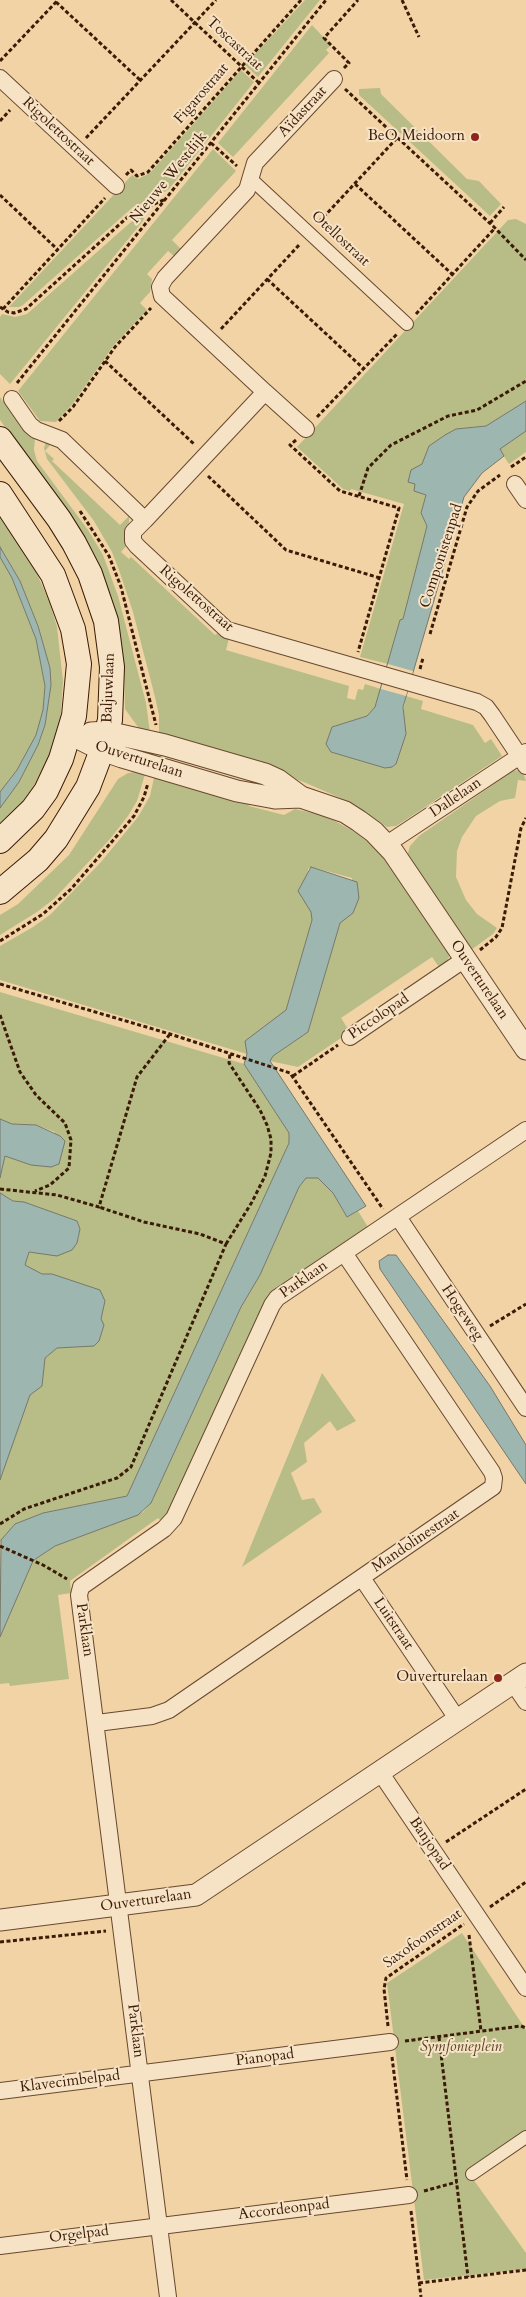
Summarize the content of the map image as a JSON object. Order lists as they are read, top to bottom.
{
  "streets": {
    "main road": ["Baljuwlaan"],
    "street": [
      "Aïdastraat",
      "Rigolettostraat",
      "Otellostraat",
      "Ouverturelaan",
      "Dallelaan",
      "Piccolopad",
      "Parklaan",
      "Hogeweg",
      "Mandolinestraat",
      "Luitstraat",
      "Banjopad",
      "Pianopad",
      "Klavecimbelpad",
      "Accordeonpad",
      "Orgelpad"
    ],
    "path": [
      "Toscastraat",
      "Figarostraat",
      "Nieuwe Westdijk",
      "Componistenpad",
      "Saxofoonstraat"
    ]
  },
  "crossings": [
    ["Toscastraat", "Figarostraat"],
    ["Toscastraat", "Nieuwe Westdijk"],
    ["Figarostraat", "Rigolettostraat"],
    ["Aïdastraat", "Otellostraat"],
    ["Rigolettostraat", "Dallelaan"],
    ["Baljuwlaan", "Ouverturelaan"],
    ["Ouverturelaan", "Dallelaan"],
    ["Ouverturelaan", "Piccolopad"],
    ["Ouverturelaan", "Parklaan"],
    ["Ouverturelaan", "Luitstraat"],
    ["Ouverturelaan", "Banjopad"],
    ["Parklaan", "Hogeweg"],
    ["Parklaan", "Mandolinestraat"],
    ["Parklaan", "Pianopad"],
    ["Parklaan", "Klavecimbelpad"],
    ["Parklaan", "Accordeonpad"],
    ["Parklaan", "Orgelpad"],
    ["Mandolinestraat", "Luitstraat"],
    ["Banjopad", "Saxofoonstraat"],
    ["Saxofoonstraat", "Pianopad"],
    ["Pianopad", "Klavecimbelpad"],
    ["Accordeonpad", "Orgelpad"]
  ],
  "parks": ["Symfonieplein"],
  "places": ["BeO Meidoorn", "Ouverturelaan"]
}
